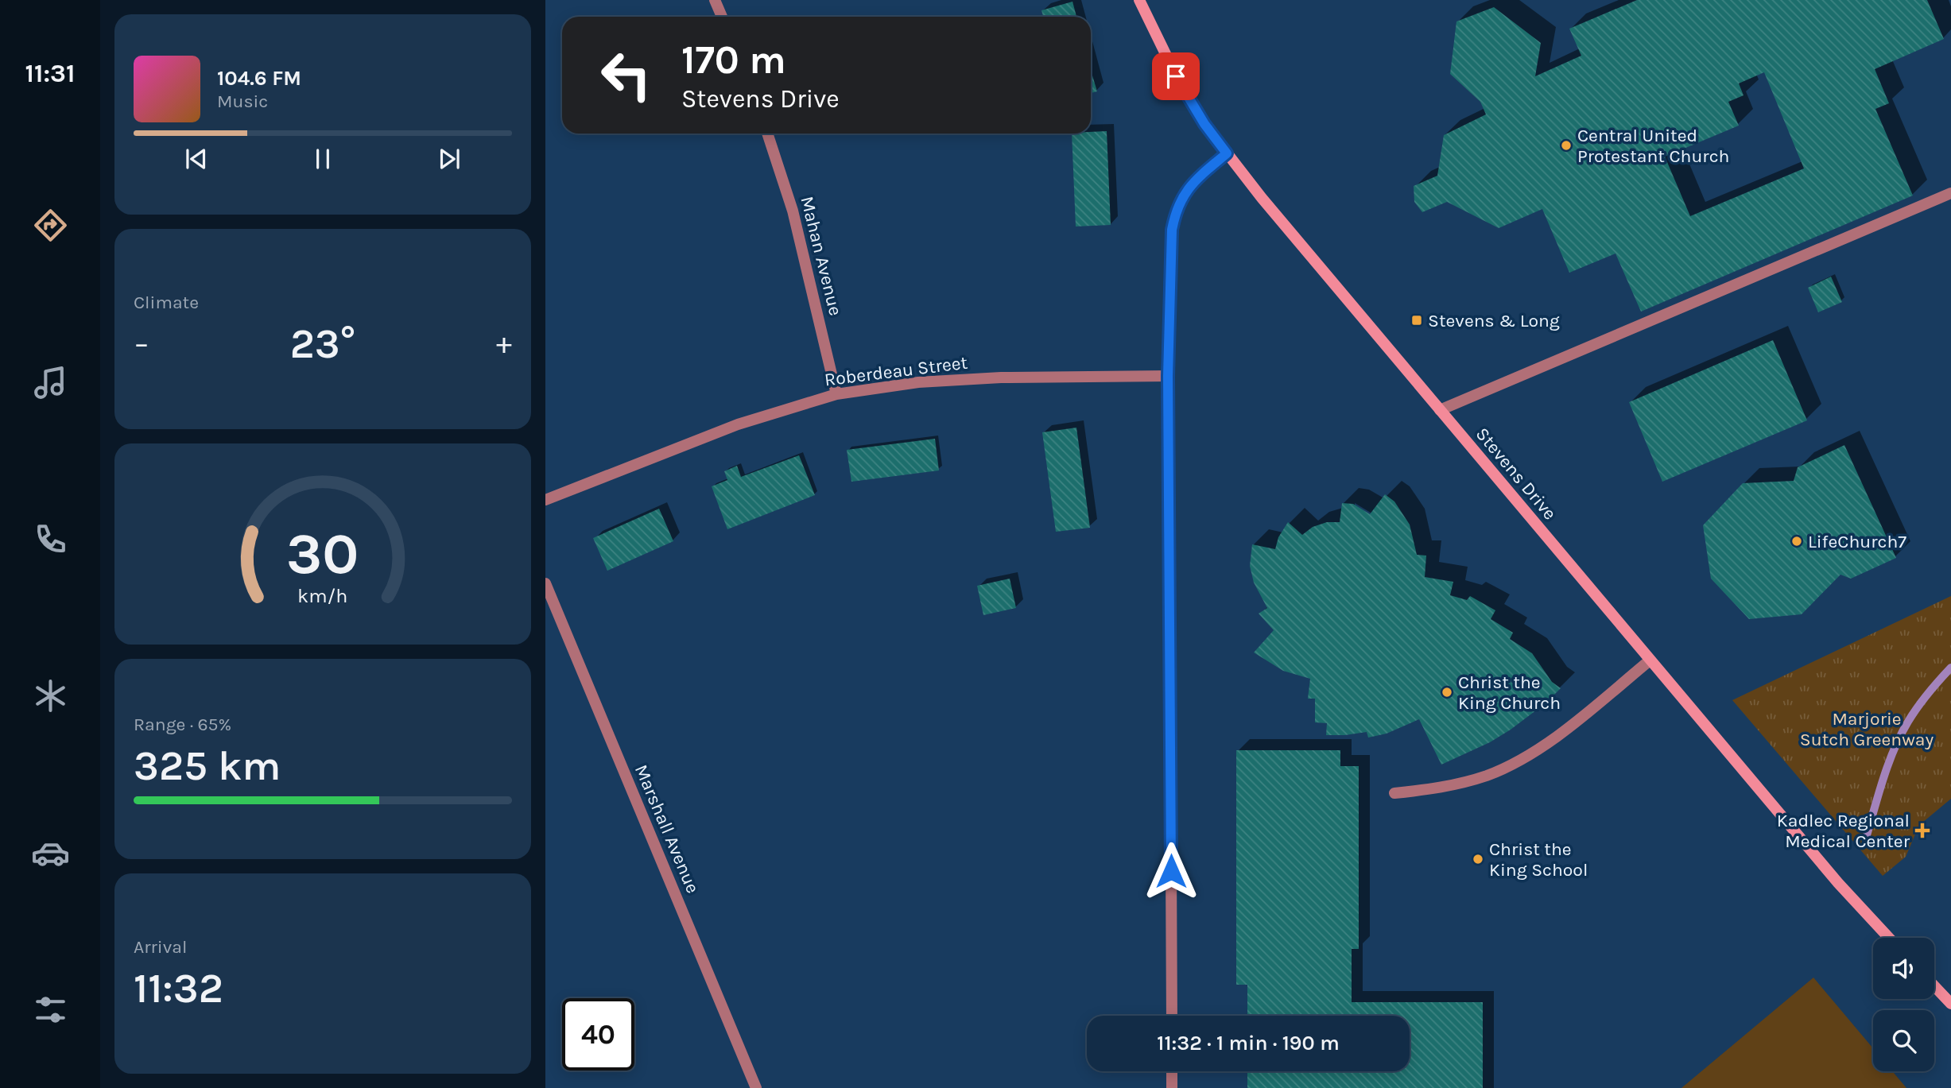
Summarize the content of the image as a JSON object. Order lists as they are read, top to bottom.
{
  "streets": {
    "main road": ["Stevens Drive"],
    "street": ["Mahan Avenue", "Roberdeau Street", "Marshall Avenue"]
  },
  "crossings": [
    ["Mahan Avenue", "Roberdeau Street"]
  ],
  "parks": ["Marjorie Sutch Greenway"],
  "places": {
    "other": [
      "Central United Protestant Church",
      "LifeChurch7",
      "Christ the King Church",
      "Christ the King School"
    ],
    "transit": ["Stevens & Long"],
    "health": ["Kadlec Regional Medical Center"]
  },
  "page": {
    "tabs": "11:31",
    "turn": ["170 m", "Stevens Drive"],
    "song": ["104.6 FM", "Music"],
    "tile": [
      "Climate",
      ["Range · 65%", "325 km"],
      ["Arrival", "11:32"]
    ],
    "heat": ["−", "23°", "+"],
    "limit": "40",
    "trip": "11:32 · 1 min · 190 m",
    "gauge": ["30", "km/h"]
  }
}
